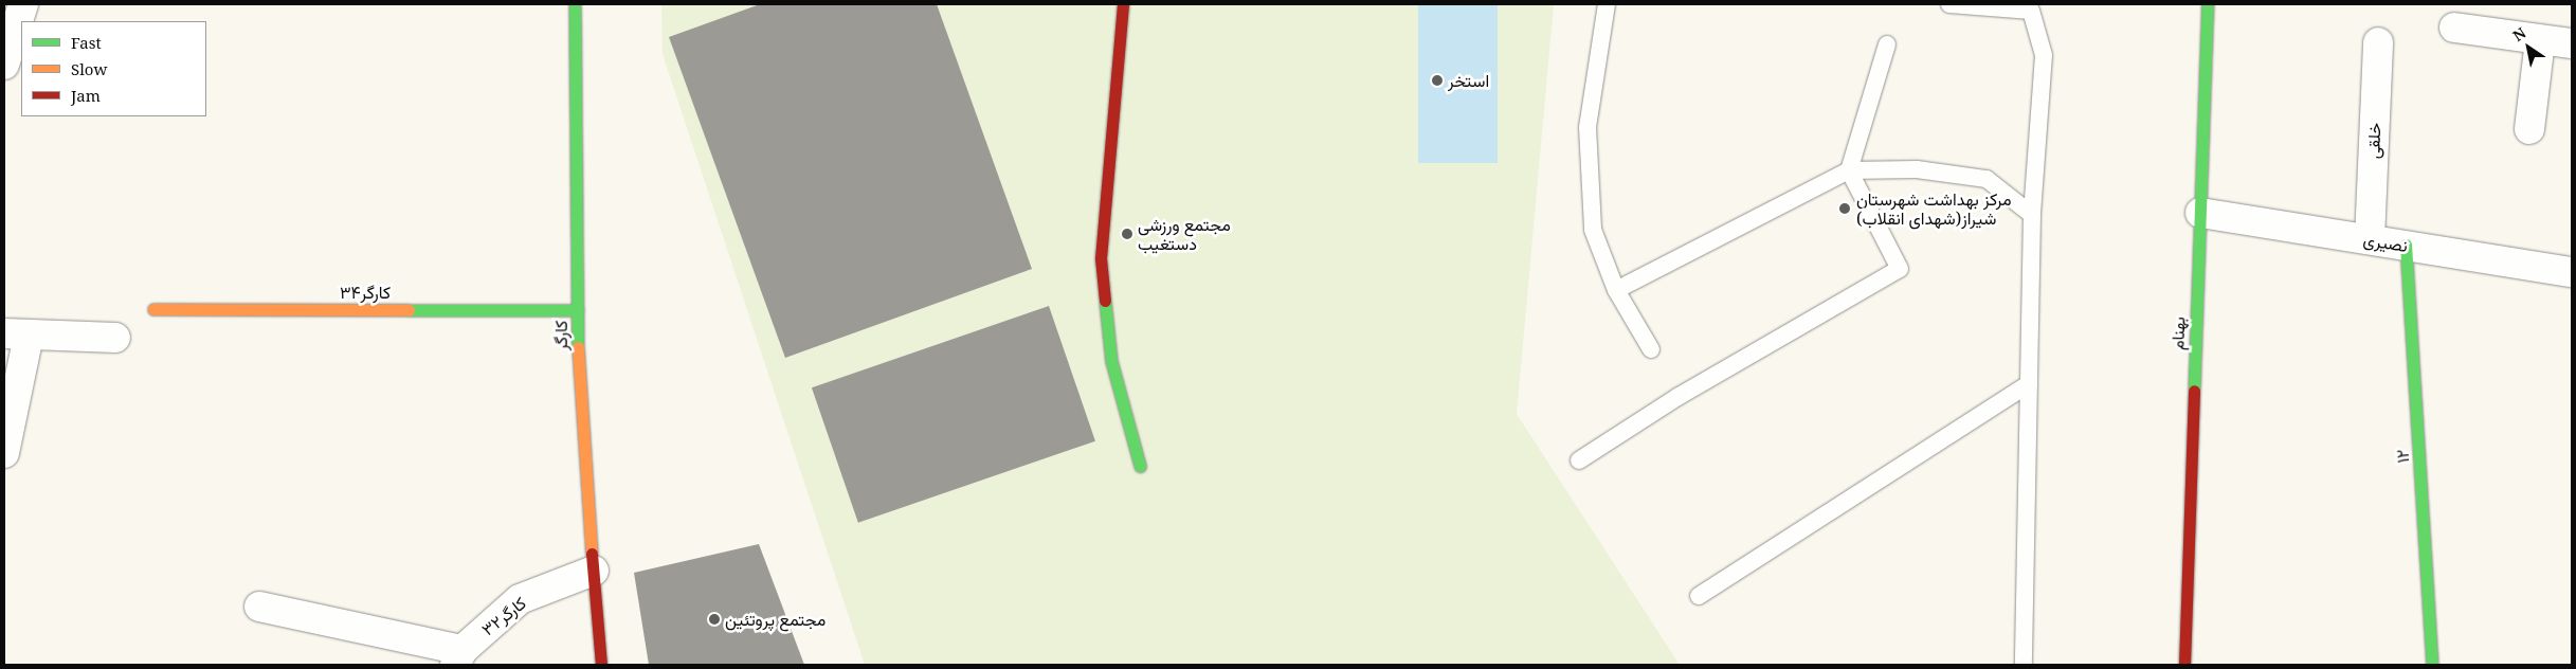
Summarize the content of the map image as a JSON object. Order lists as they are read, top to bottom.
{
  "streets": {
    "street": [
      "خلقی",
      "نصیری",
      "کارگر۳۴",
      "بهنام",
      "کارگر",
      "۱۲",
      "کارگر۳۲"
    ]
  },
  "crossings": [
    ["خلقی", "نصیری"],
    ["نصیری", "بهنام"],
    ["نصیری", "۱۲"],
    ["کارگر۳۴", "کارگر"],
    ["کارگر", "کارگر۳۲"]
  ],
  "places": [
    "استخر",
    "مرکز بهداشت شهرستان شیراز(شهدای انقلاب)",
    "مجتمع ورزشی دستغیب",
    "مجتمع پروتئین"
  ],
  "legend": ["Fast", "Slow", "Jam"],
  "north": "top left"
}
